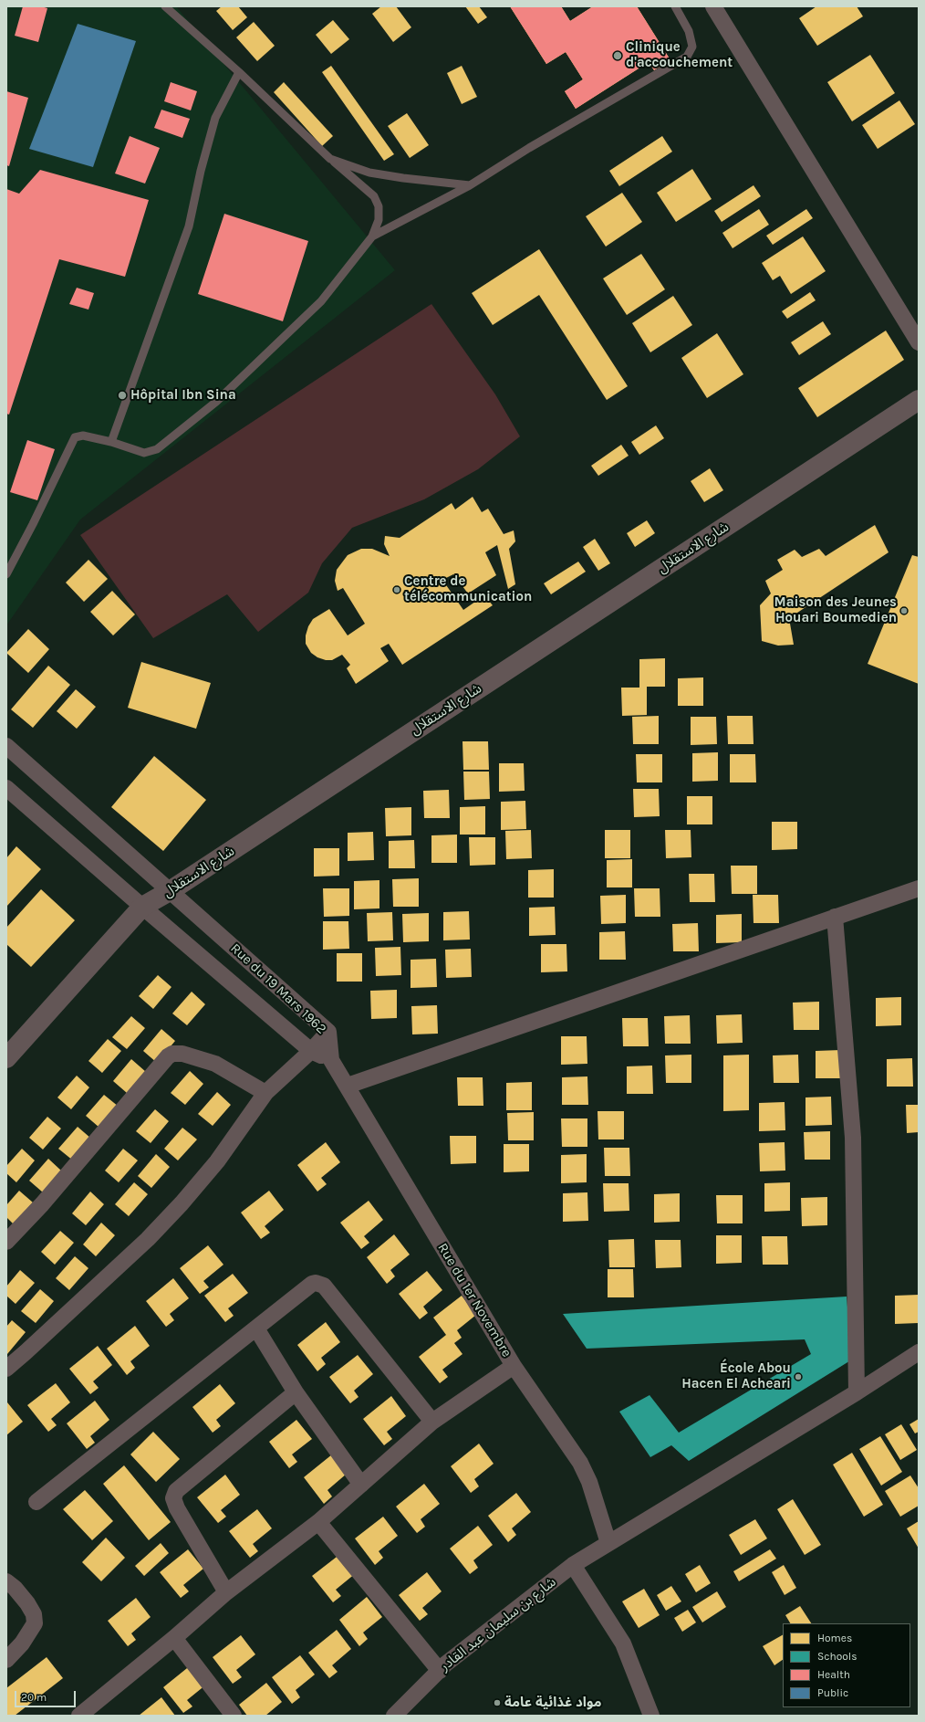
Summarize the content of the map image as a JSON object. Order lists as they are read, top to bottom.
{
  "streets": {
    "street": [
      "شارع الاستقلال",
      "Rue du 19 Mars 1962",
      "Rue du 1er Novembre",
      "شارع بن سليمان عبد القادر"
    ]
  },
  "crossings": [
    ["شارع الاستقلال", "Rue du 19 Mars 1962"],
    ["Rue du 19 Mars 1962", "Rue du 1er Novembre"],
    ["Rue du 1er Novembre", "شارع بن سليمان عبد القادر"]
  ],
  "places": [
    "Clinique d'accouchement",
    "Hôpital Ibn Sina",
    "Centre de télécommunication",
    "Maison des Jeunes Houari Boumedien",
    "École Abou Hacen El Acheari",
    "مواد غذائية عامة"
  ],
  "legend": [
    "Homes",
    "Schools",
    "Health",
    "Public"
  ],
  "scale_bar": "20 m"
}
